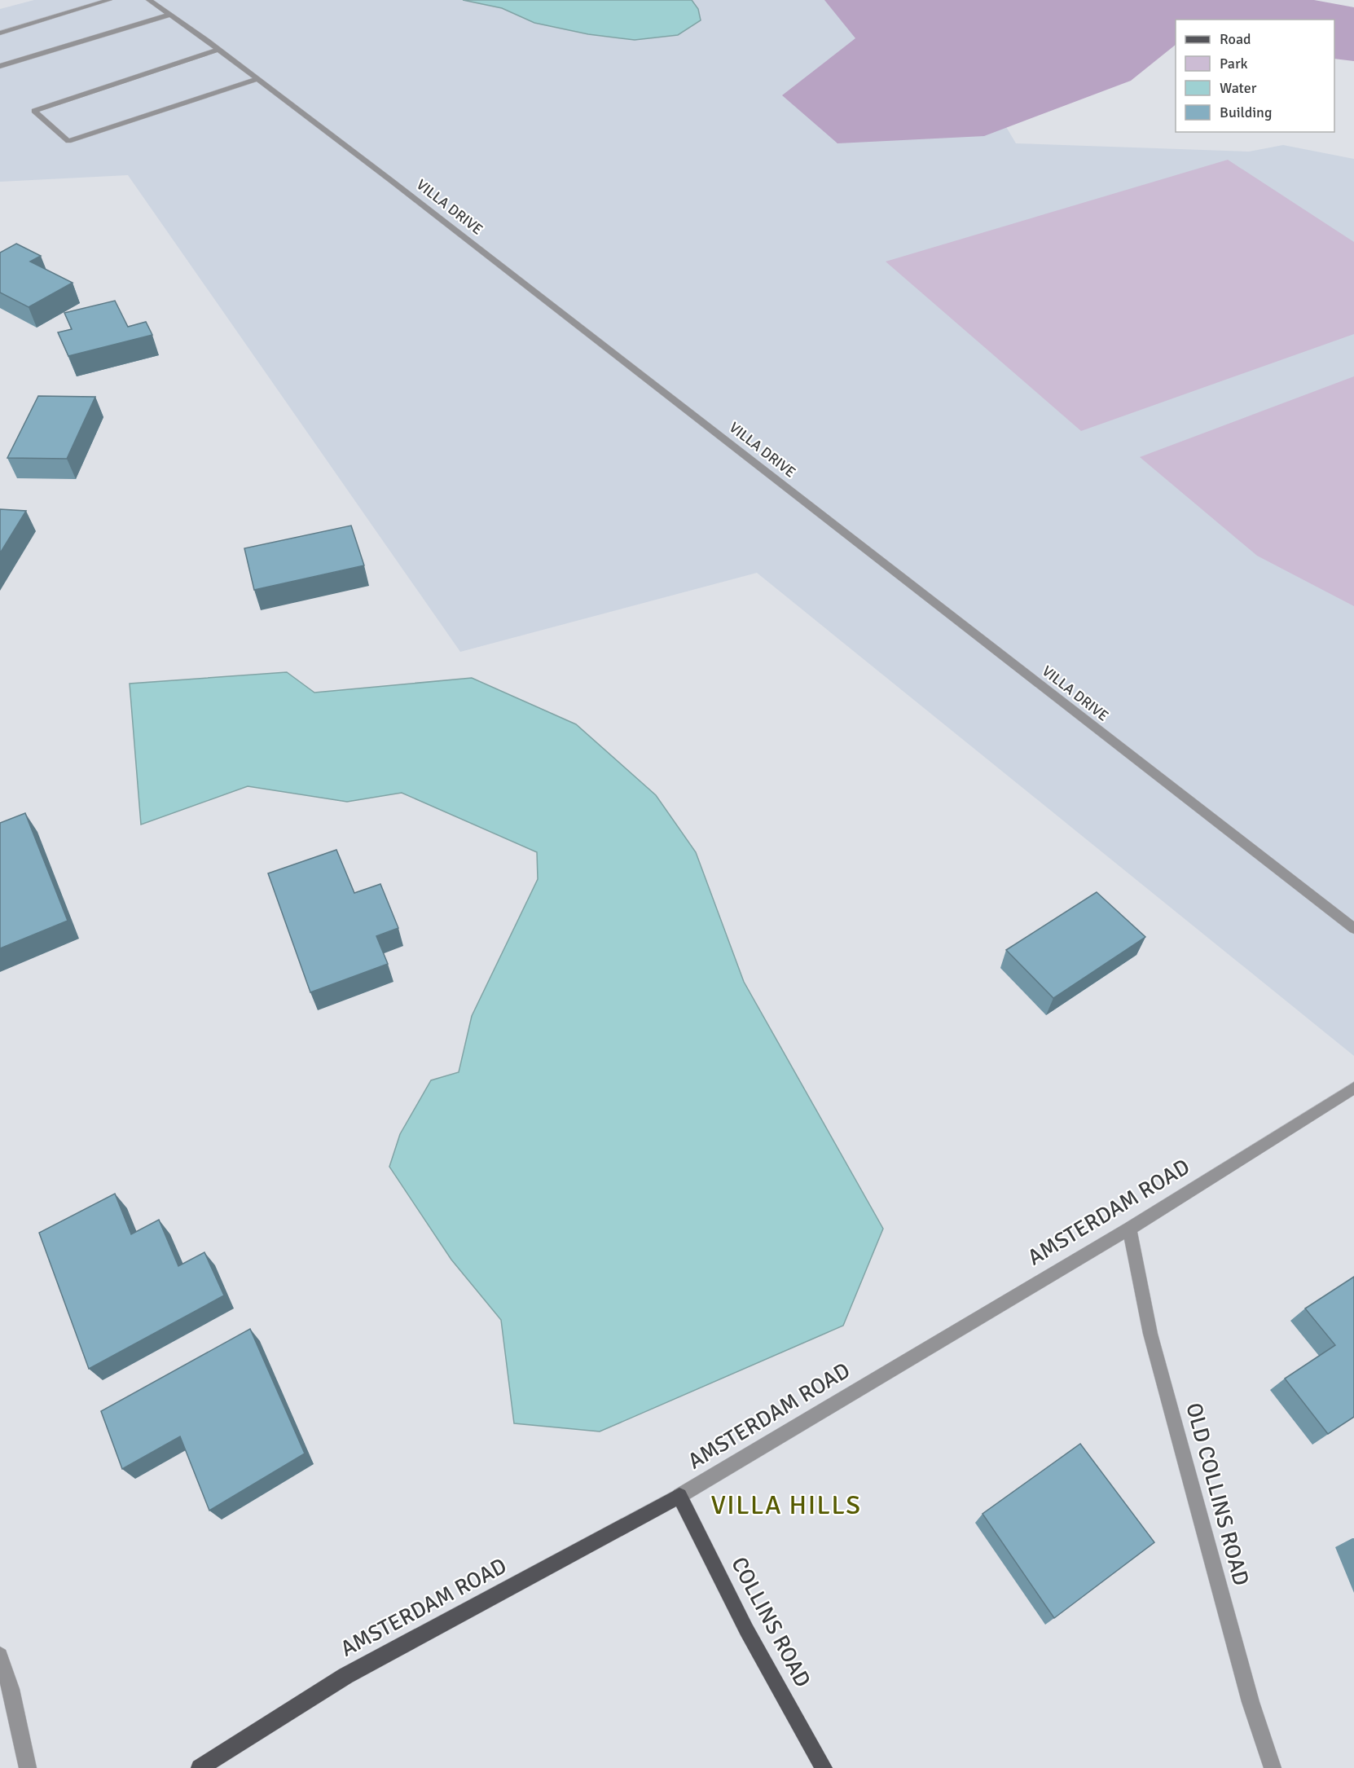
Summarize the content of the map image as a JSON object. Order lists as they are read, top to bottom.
{
  "streets": {
    "main road": ["AMSTERDAM ROAD", "COLLINS ROAD"],
    "street": ["VILLA DRIVE", "OLD COLLINS ROAD"]
  },
  "crossings": [
    ["AMSTERDAM ROAD", "OLD COLLINS ROAD"],
    ["AMSTERDAM ROAD", "COLLINS ROAD"]
  ],
  "districts": ["VILLA HILLS"],
  "legend": [
    "Road",
    "Park",
    "Water",
    "Building"
  ]
}
